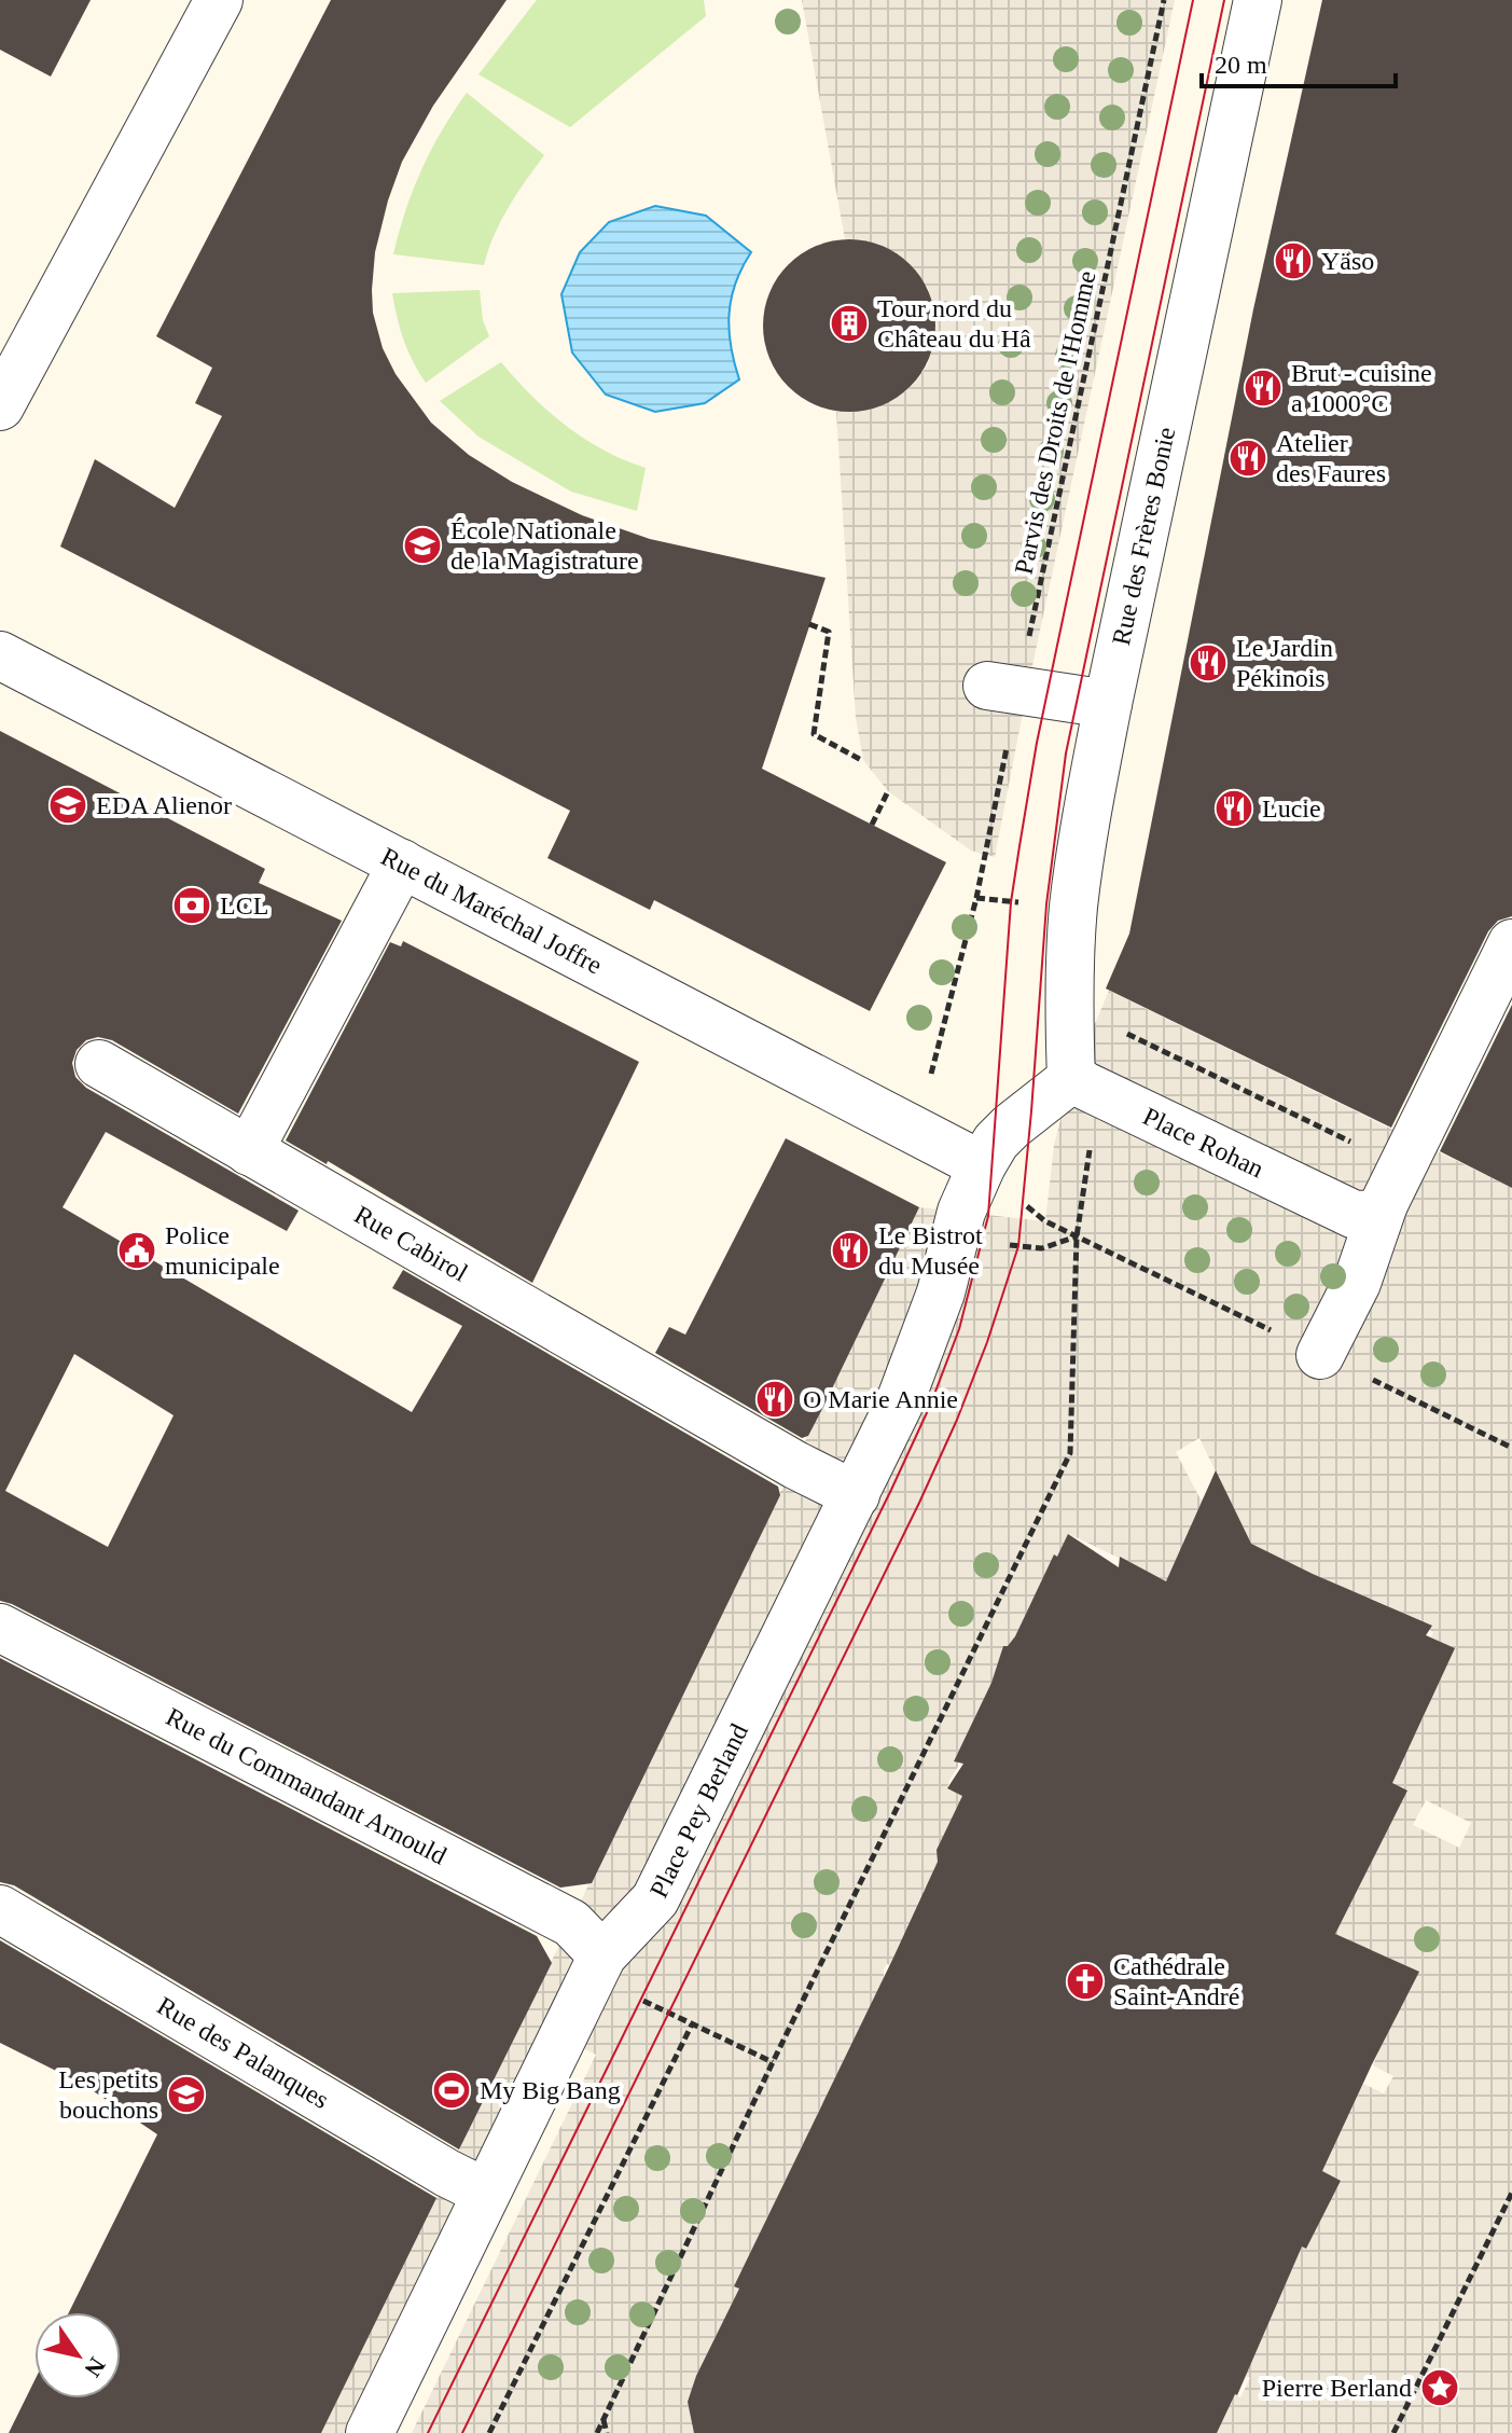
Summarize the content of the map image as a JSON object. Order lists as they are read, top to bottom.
{
  "streets": {
    "street": [
      "Rue des Frères Bonie",
      "Rue du Maréchal Joffre",
      "Place Rohan",
      "Rue Cabirol",
      "Rue du Commandant Arnould",
      "Place Pey Berland",
      "Rue des Palanques"
    ],
    "path": ["Parvis des Droits de l'Homme"]
  },
  "crossings": [
    ["Parvis des Droits de l'Homme", "Rue du Maréchal Joffre"],
    ["Rue des Frères Bonie", "Place Rohan"],
    ["Rue du Maréchal Joffre", "Place Pey Berland"],
    ["Rue Cabirol", "Place Pey Berland"],
    ["Rue du Commandant Arnould", "Place Pey Berland"],
    ["Place Pey Berland", "Rue des Palanques"]
  ],
  "places": {
    "restaurant": [
      "Yäso",
      "Brut - cuisine a 1000°C",
      "Atelier des Faures",
      "Le Jardin Pékinois",
      "Lucie",
      "Le Bistrot du Musée",
      "O Marie Annie"
    ],
    "building": ["Tour nord du Château du Hâ"],
    "school or university": ["École Nationale de la Magistrature", "EDA Alienor", "Les petits bouchons"],
    "bank": ["LCL"],
    "public building": ["Police municipale"],
    "church": ["Cathédrale Saint-André"],
    "sports": ["My Big Bang"],
    "place": ["Pierre Berland"]
  },
  "scale_bar": "20 m",
  "north": "bottom right"
}
